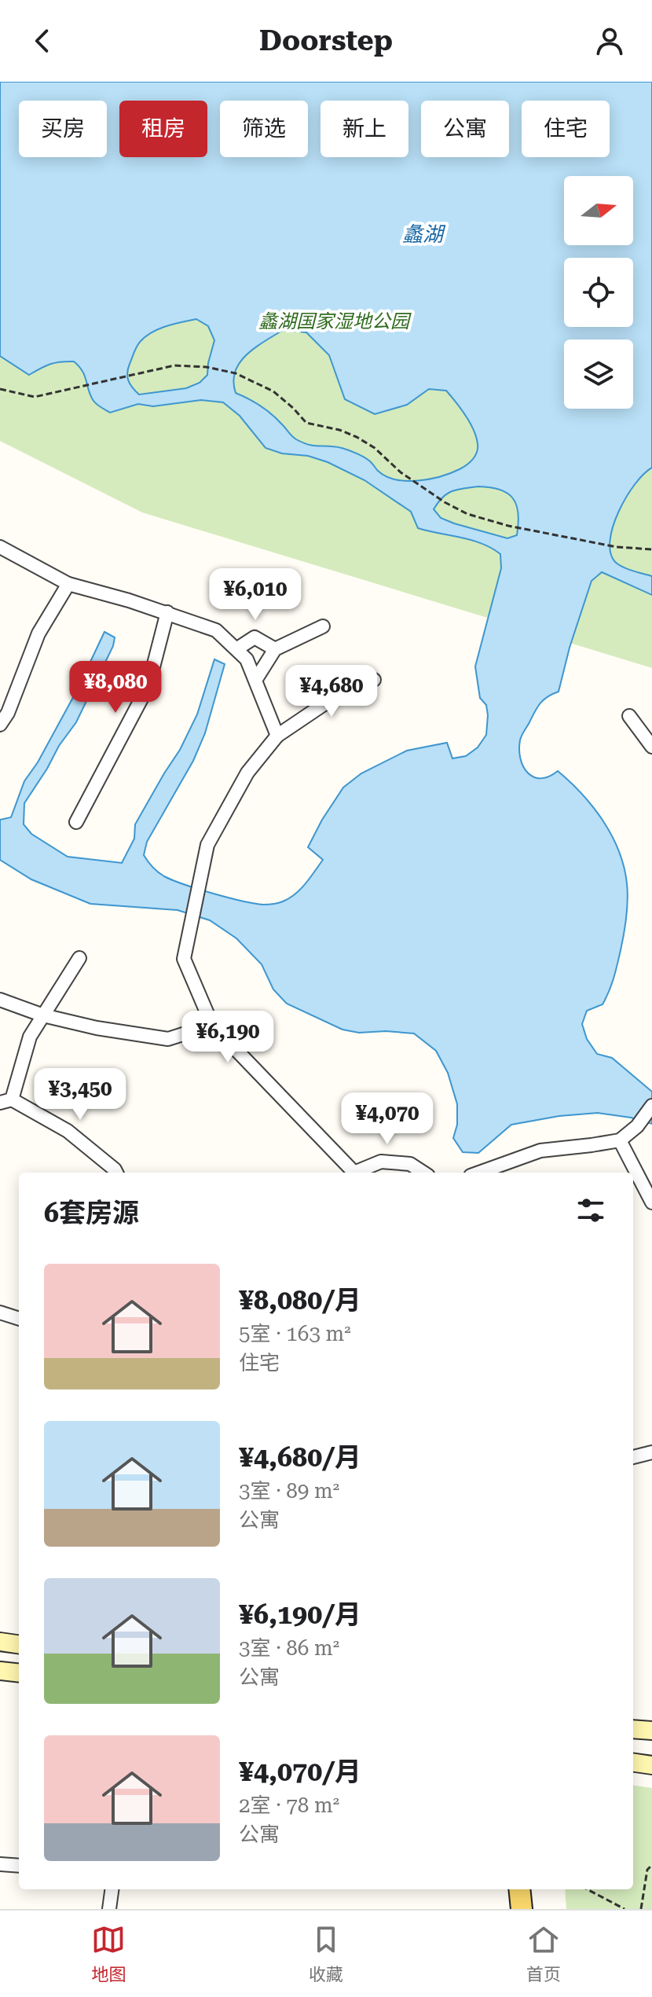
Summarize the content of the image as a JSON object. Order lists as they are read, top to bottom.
{
  "water": ["蠡湖"],
  "parks": ["蠡湖国家湿地公园"],
  "north": "right",
  "page": {
    "header": "Doorstep",
    "chip": [
      "买房",
      "租房",
      "筛选",
      "新上",
      "公寓",
      "住宅"
    ],
    "price": [
      "¥6,010",
      "¥8,080",
      "¥4,680",
      "¥6,190",
      "¥3,450",
      "¥4,070"
    ],
    "heading": "6套房源",
    "list": [
      {
        "name": "¥8,080/月",
        "note": "5室 · 163 m² · 住宅"
      },
      {
        "name": "¥4,680/月",
        "note": "3室 · 89 m² · 公寓"
      },
      {
        "name": "¥6,190/月",
        "note": "3室 · 86 m² · 公寓"
      },
      {
        "name": "¥4,070/月",
        "note": "2室 · 78 m² · 公寓"
      }
    ],
    "tabs": ["地图", "收藏", "首页"]
  }
}
